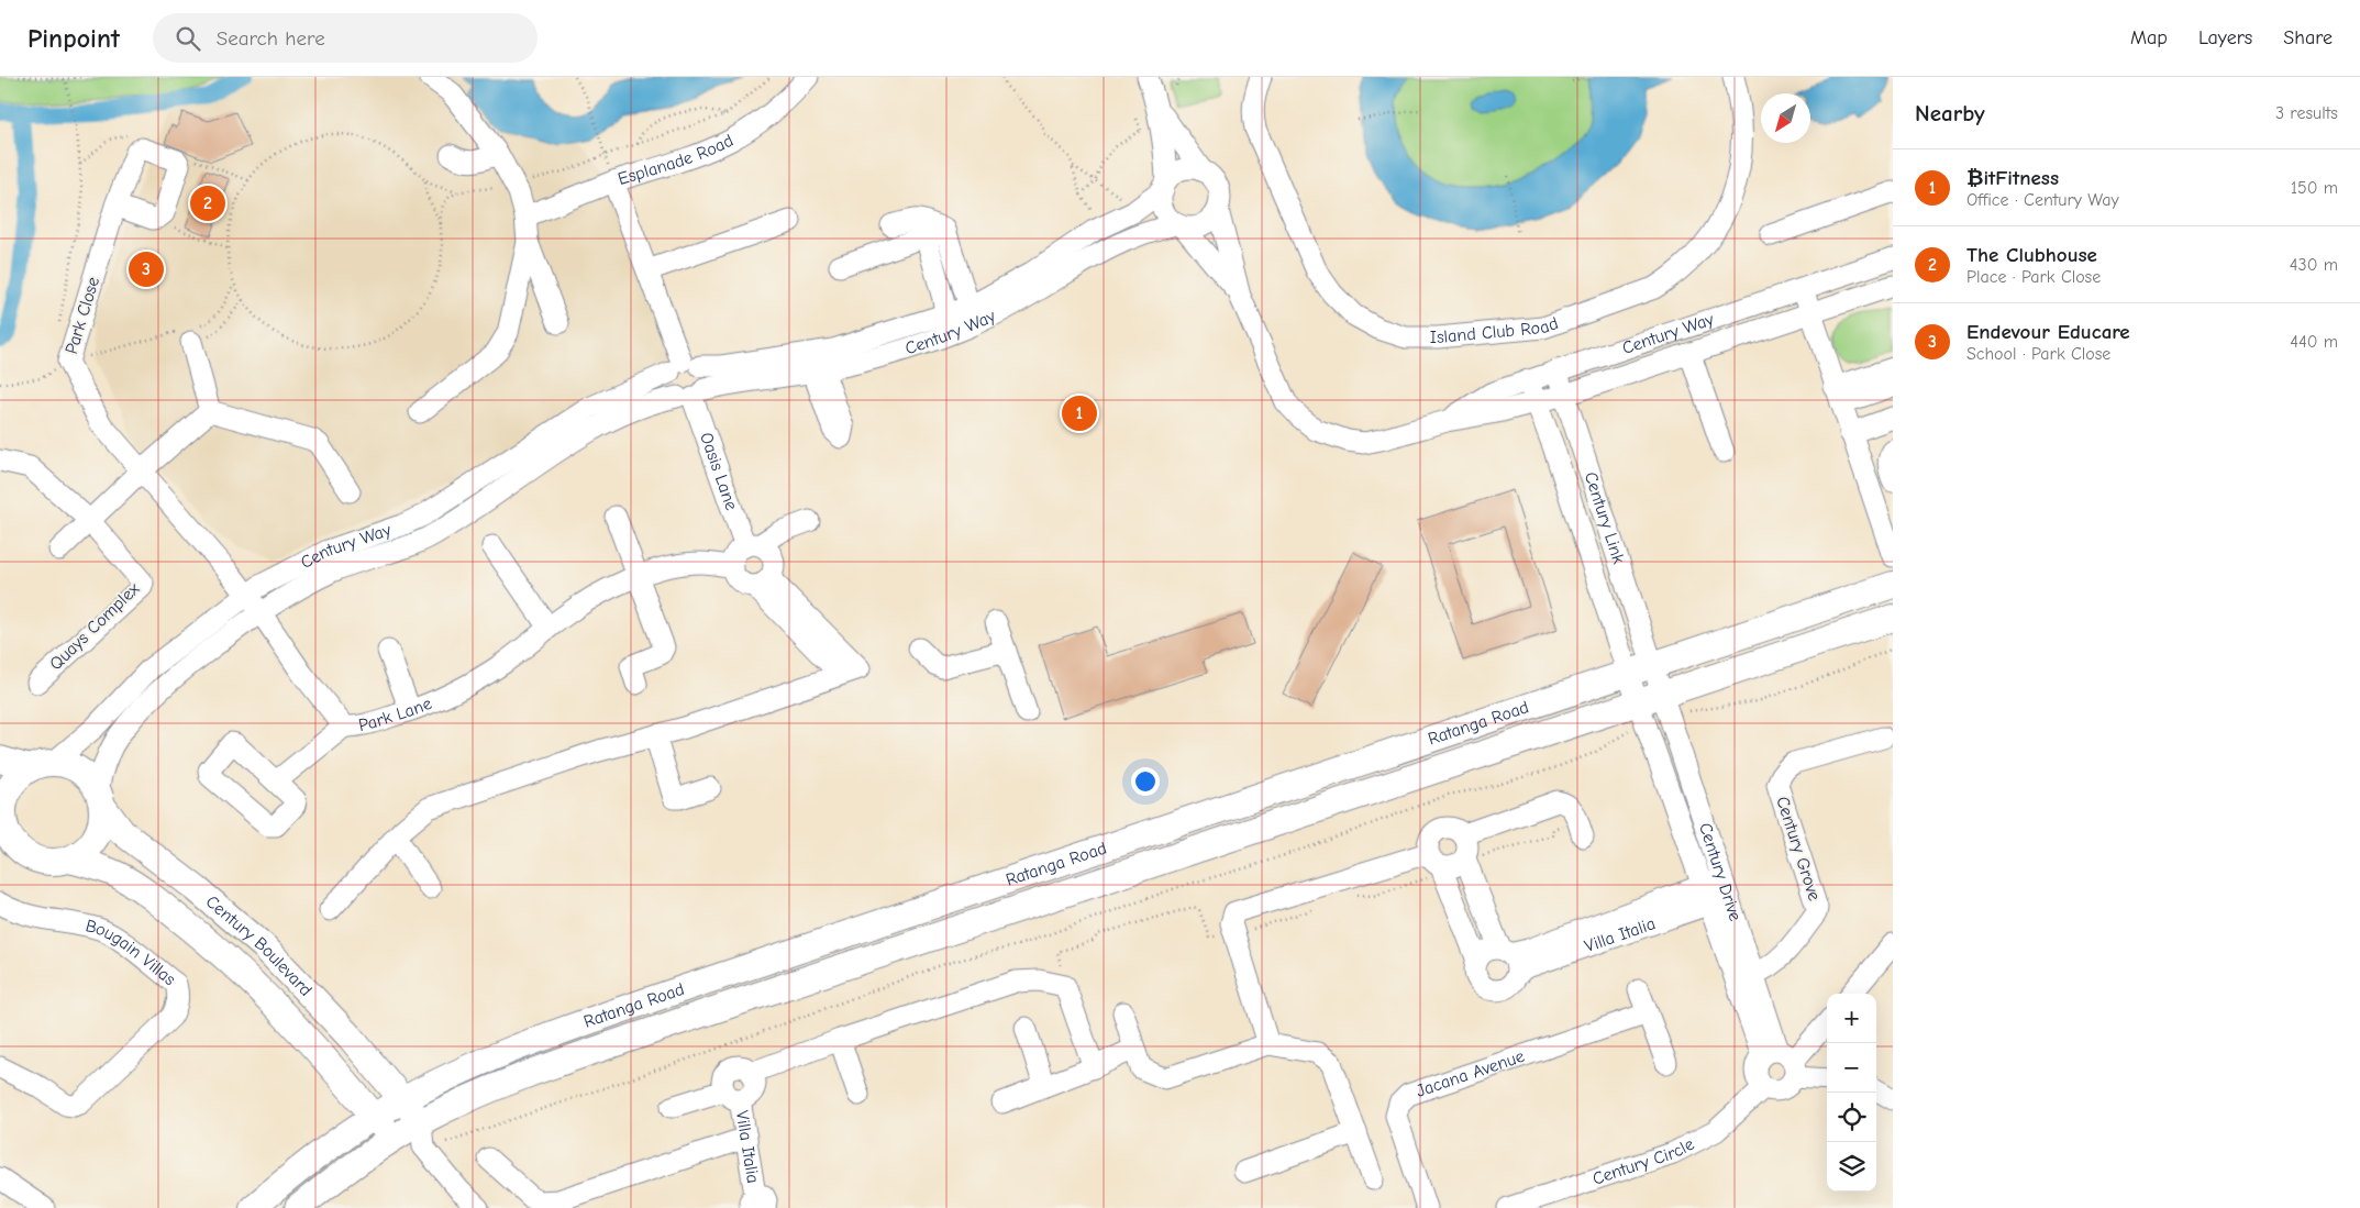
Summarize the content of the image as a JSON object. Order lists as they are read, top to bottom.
{
  "streets": {
    "main road": ["Ratanga Road", "Century Boulevard"],
    "street": [
      "Esplanade Road",
      "Park Close",
      "Island Club Road",
      "Century Way",
      "Oasis Lane",
      "Century Link",
      "Quays Complex",
      "Park Lane",
      "Century Grove",
      "Century Drive",
      "Villa Italia",
      "Bougain Villas",
      "Jacana Avenue",
      "Century Circle"
    ]
  },
  "crossings": [
    ["Esplanade Road", "Century Way"],
    ["Park Close", "Park Lane"],
    ["Century Way", "Oasis Lane"],
    ["Century Way", "Century Link"],
    ["Century Way", "Park Lane"],
    ["Century Way", "Century Boulevard"],
    ["Century Link", "Ratanga Road"],
    ["Century Link", "Century Drive"],
    ["Ratanga Road", "Century Drive"],
    ["Ratanga Road", "Century Boulevard"],
    ["Century Grove", "Century Drive"],
    ["Century Drive", "Villa Italia"],
    ["Century Drive", "Century Circle"]
  ],
  "north": "bottom left",
  "page": {
    "header": "Pinpoint",
    "search": "Search here",
    "nav": ["Map", "Layers", "Share"],
    "heading": ["Nearby", "3 results"],
    "list": [
      {
        "mark": "1",
        "name": "₿itFitness",
        "note": "Office · Century Way",
        "value": "150 m"
      },
      {
        "mark": "2",
        "name": "The Clubhouse",
        "note": "Place · Park Close",
        "value": "430 m"
      },
      {
        "mark": "3",
        "name": "Endevour Educare",
        "note": "School · Park Close",
        "value": "440 m"
      }
    ],
    "pins": ["2", "3", "1"],
    "map_buttons": ["+", "−"]
  }
}
